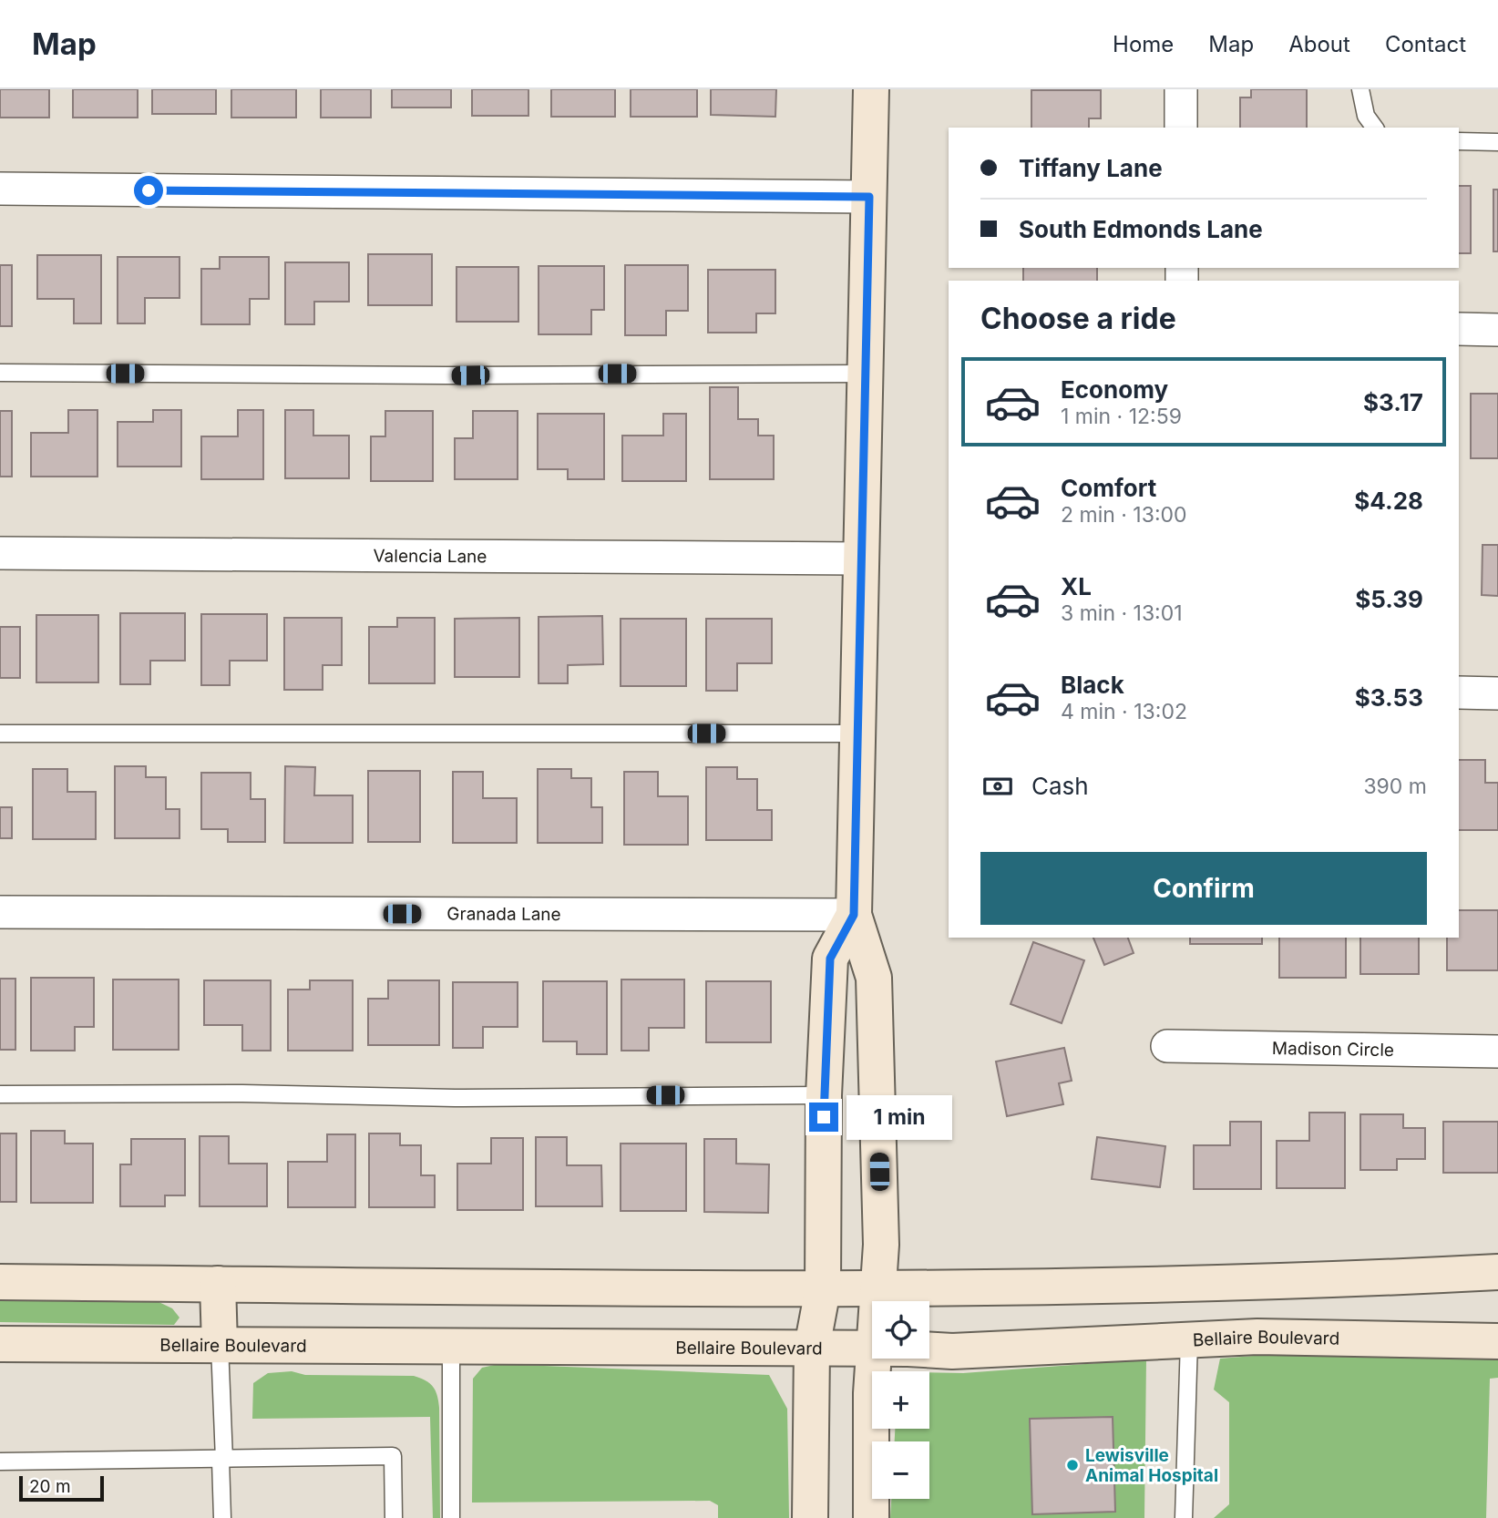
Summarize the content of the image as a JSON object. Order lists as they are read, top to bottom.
{
  "streets": {
    "main road": ["Bellaire Boulevard"],
    "street": ["Valencia Lane", "Granada Lane", "Madison Circle"]
  },
  "places": ["Lewisville Animal Hospital"],
  "scale_bar": "20 m",
  "page": {
    "header": "Map",
    "nav": [
      "Home",
      "Map",
      "About",
      "Contact"
    ],
    "banner": ["Tiffany Lane", "South Edmonds Lane"],
    "heading": "Choose a ride",
    "list": [
      {
        "name": "Economy",
        "note": "1 min · 12:59",
        "value": "$3.17"
      },
      {
        "name": "Comfort",
        "note": "2 min · 13:00",
        "value": "$4.28"
      },
      {
        "name": "XL",
        "note": "3 min · 13:01",
        "value": "$5.39"
      },
      {
        "name": "Black",
        "note": "4 min · 13:02",
        "value": "$3.53"
      }
    ],
    "pay": ["Cash", "390 m"],
    "buttons": "Confirm",
    "bubble": "1 min",
    "map_buttons": ["+", "−"],
    "scale": "20 m"
  }
}
